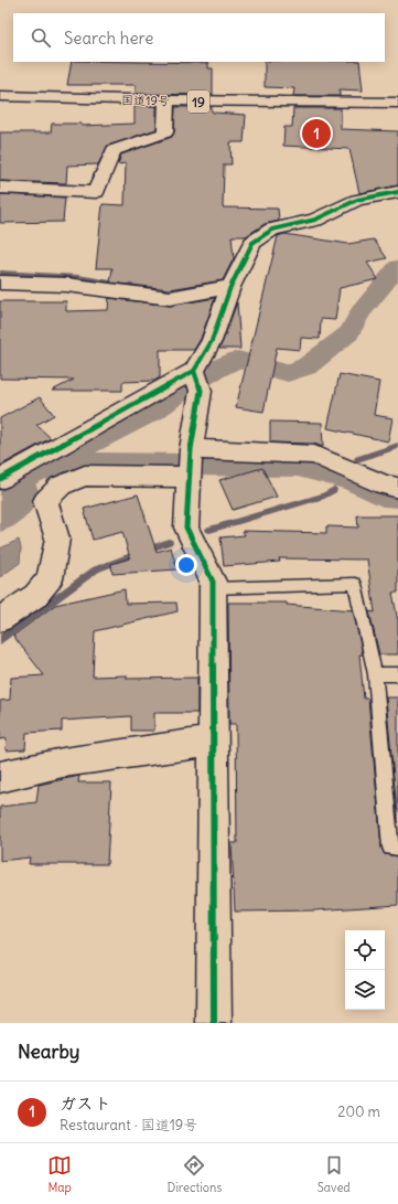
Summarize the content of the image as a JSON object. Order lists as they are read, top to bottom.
{
  "streets": {
    "main road": ["国道19号", "19"]
  },
  "page": {
    "search": "Search here",
    "pins": "1",
    "heading": "Nearby",
    "list": [
      {
        "mark": "1",
        "name": "ガスト",
        "note": "Restaurant · 国道19号",
        "value": "200 m"
      }
    ],
    "nav": ["Map", "Directions", "Saved"]
  }
}
